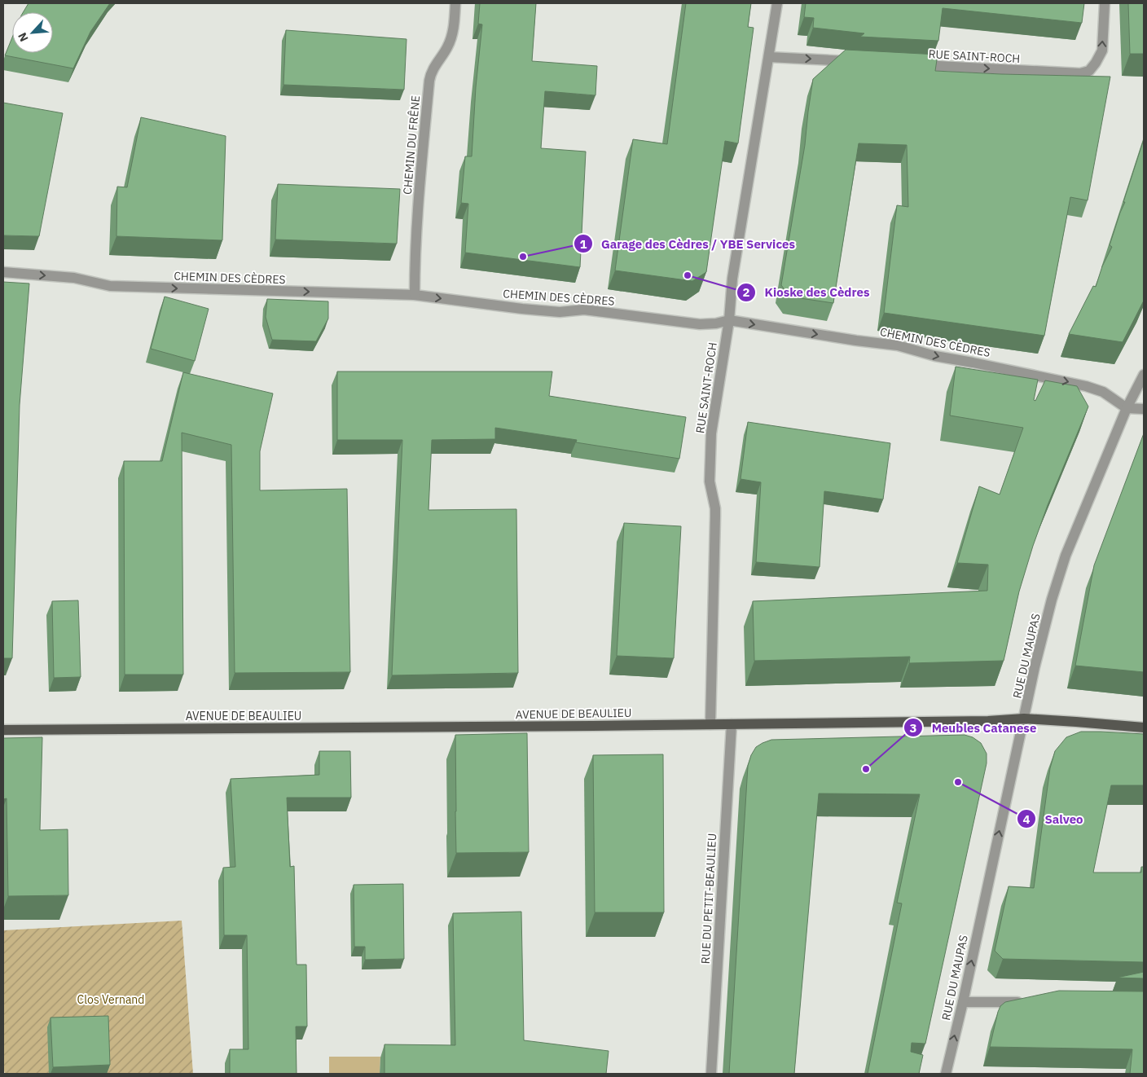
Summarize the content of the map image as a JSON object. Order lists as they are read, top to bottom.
{
  "streets": {
    "main road": ["AVENUE DE BEAULIEU"],
    "street": [
      "RUE SAINT-ROCH",
      "CHEMIN DU FRÊNE",
      "CHEMIN DES CÈDRES",
      "RUE DU MAUPAS",
      "RUE DU PETIT-BEAULIEU"
    ]
  },
  "crossings": [
    ["RUE SAINT-ROCH", "CHEMIN DES CÈDRES"],
    ["RUE SAINT-ROCH", "AVENUE DE BEAULIEU"],
    ["CHEMIN DU FRÊNE", "CHEMIN DES CÈDRES"],
    ["CHEMIN DES CÈDRES", "RUE DU MAUPAS"],
    ["RUE DU MAUPAS", "AVENUE DE BEAULIEU"],
    ["AVENUE DE BEAULIEU", "RUE DU PETIT-BEAULIEU"]
  ],
  "one_way": ["CHEMIN DES CÈDRES", "RUE DU MAUPAS"],
  "parks": ["Clos Vernand"],
  "places": [
    "Garage des Cèdres / YBE Services",
    "Kioske des Cèdres",
    "Meubles Catanese",
    "Salveo"
  ],
  "north": "bottom left"
}
